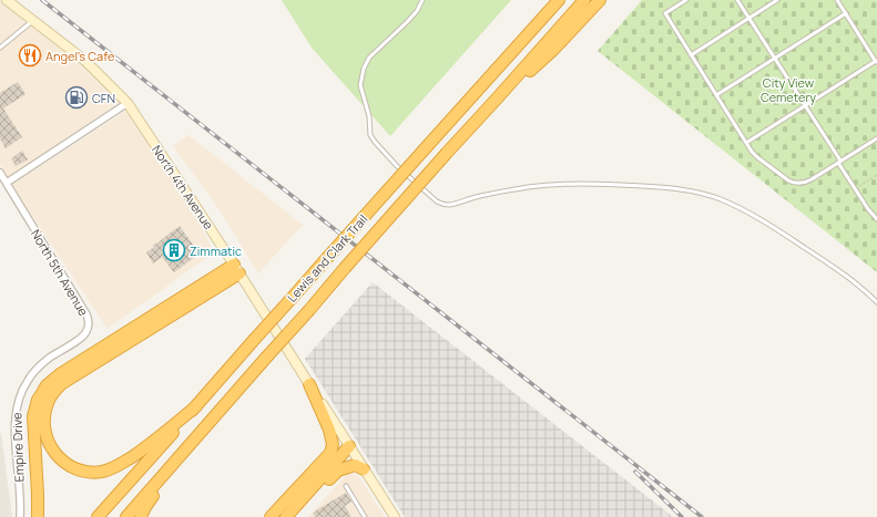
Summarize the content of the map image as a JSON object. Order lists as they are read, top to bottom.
{
  "streets": {
    "highway": ["Lewis and Clark Trail"],
    "main road": ["North 4th Avenue"],
    "street": ["North 5th Avenue", "Empire Drive"]
  },
  "crossings": [
    ["North 5th Avenue", "Empire Drive"]
  ],
  "parks": ["City View Cemetery"],
  "places": {
    "restaurant": ["Angel's Cafe"],
    "fuel station": ["CFN"],
    "building": ["Zimmatic"]
  }
}
